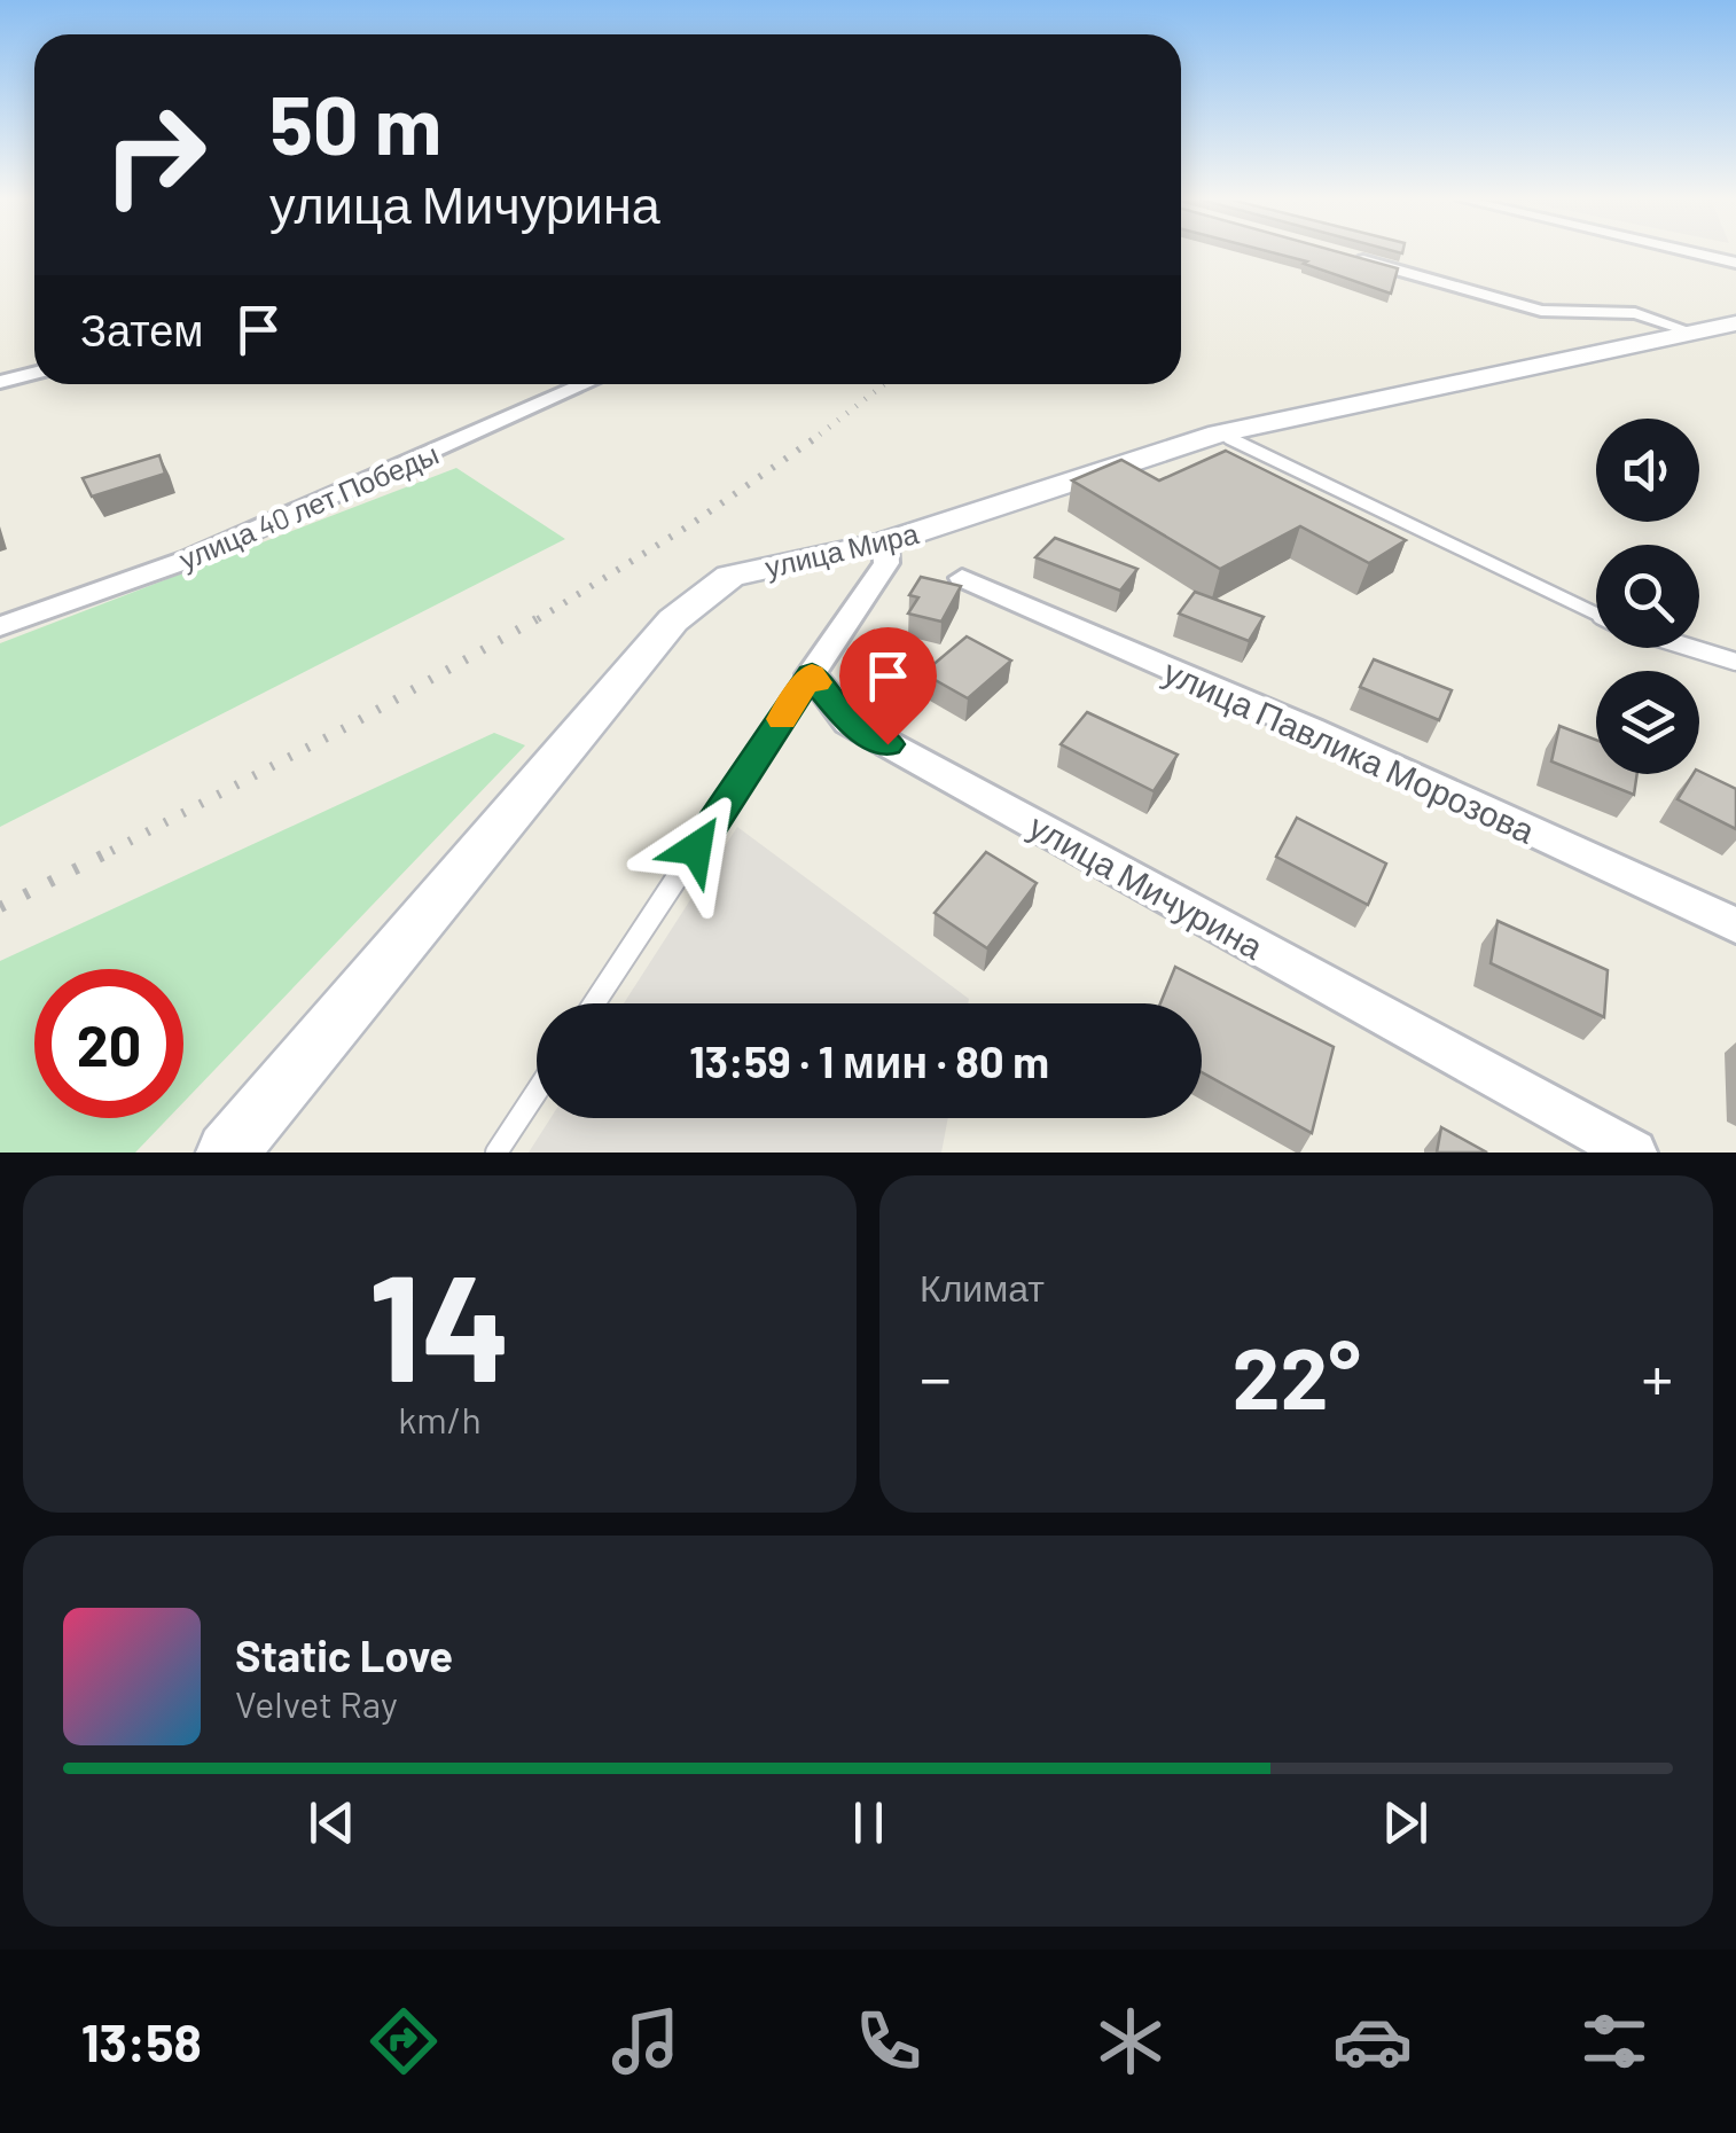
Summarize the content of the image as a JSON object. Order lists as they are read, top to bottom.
{
  "streets": {
    "street": [
      "улица 40 лет Победы",
      "улица Мира",
      "улица Павлика Морозова",
      "улица Мичурина"
    ]
  },
  "page": {
    "turn": ["50 m", "улица Мичурина"],
    "then": "Затем",
    "limit": "20",
    "trip": "13:59 · 1 мин · 80 m",
    "tile": [
      ["14", "km/h"],
      "Климат"
    ],
    "heat": ["−", "22°", "+"],
    "song": ["Static Love", "Velvet Ray"],
    "tabs": "13:58"
  }
}
